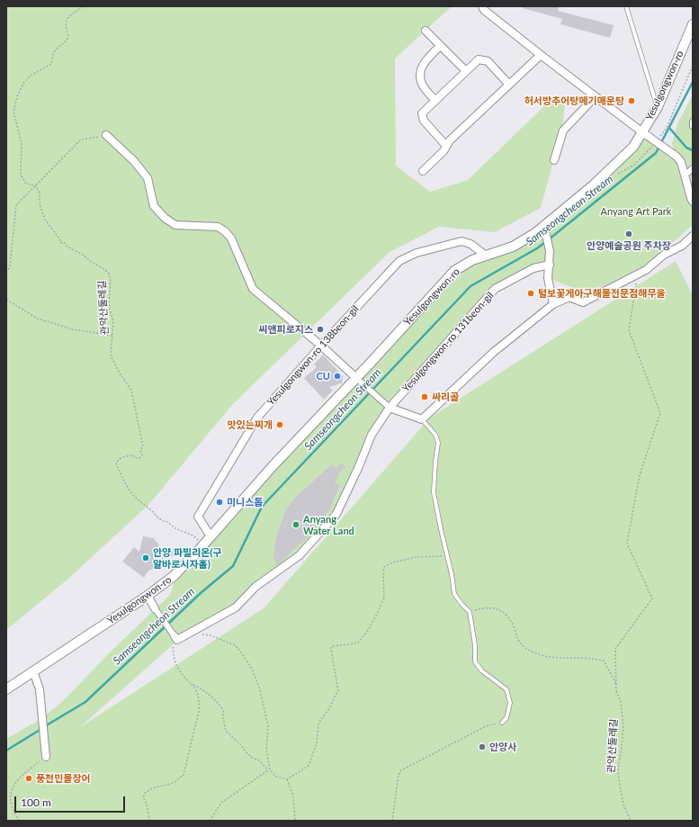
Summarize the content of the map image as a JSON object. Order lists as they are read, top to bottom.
{
  "streets": {
    "street": ["Yesulgongwon-ro", "Yesulgongwon-ro 131beon-gil", "Yesulgongwon-ro 138beon-gil"],
    "path": ["관악산둘레길"]
  },
  "crossings": [
    ["Yesulgongwon-ro", "관악산둘레길"],
    ["Yesulgongwon-ro", "Yesulgongwon-ro 138beon-gil"]
  ],
  "water": ["Samseongcheon Stream"],
  "parks": ["Anyang Art Park"],
  "places": [
    "허서방추어탕메기매운탕",
    "안양예술공원 주차장",
    "털보꽃게아구해물전문점해무울",
    "씨앤피로지스",
    "CU",
    "싸리골",
    "맛있는찌개",
    "미니스톱",
    "Anyang Water Land",
    "안양 파빌리온(구 알바로시자홀)",
    "안양사",
    "풍천민물장어"
  ],
  "scale_bar": "100 m"
}
